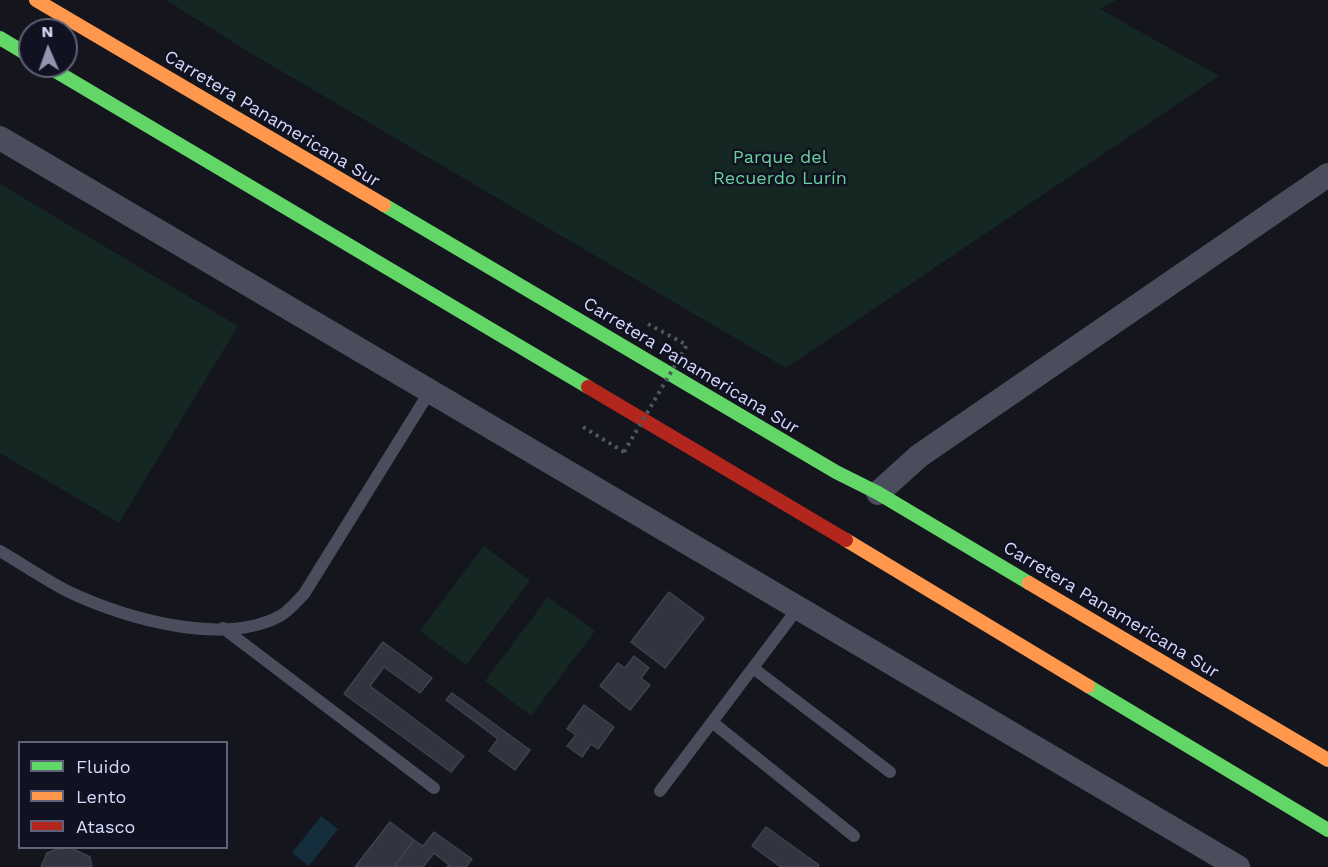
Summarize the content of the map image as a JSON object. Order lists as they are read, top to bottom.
{
  "streets": {
    "highway": ["Carretera Panamericana Sur"]
  },
  "parks": ["Parque del Recuerdo Lurín"],
  "legend": ["Fluido", "Lento", "Atasco"],
  "north": "top"
}
